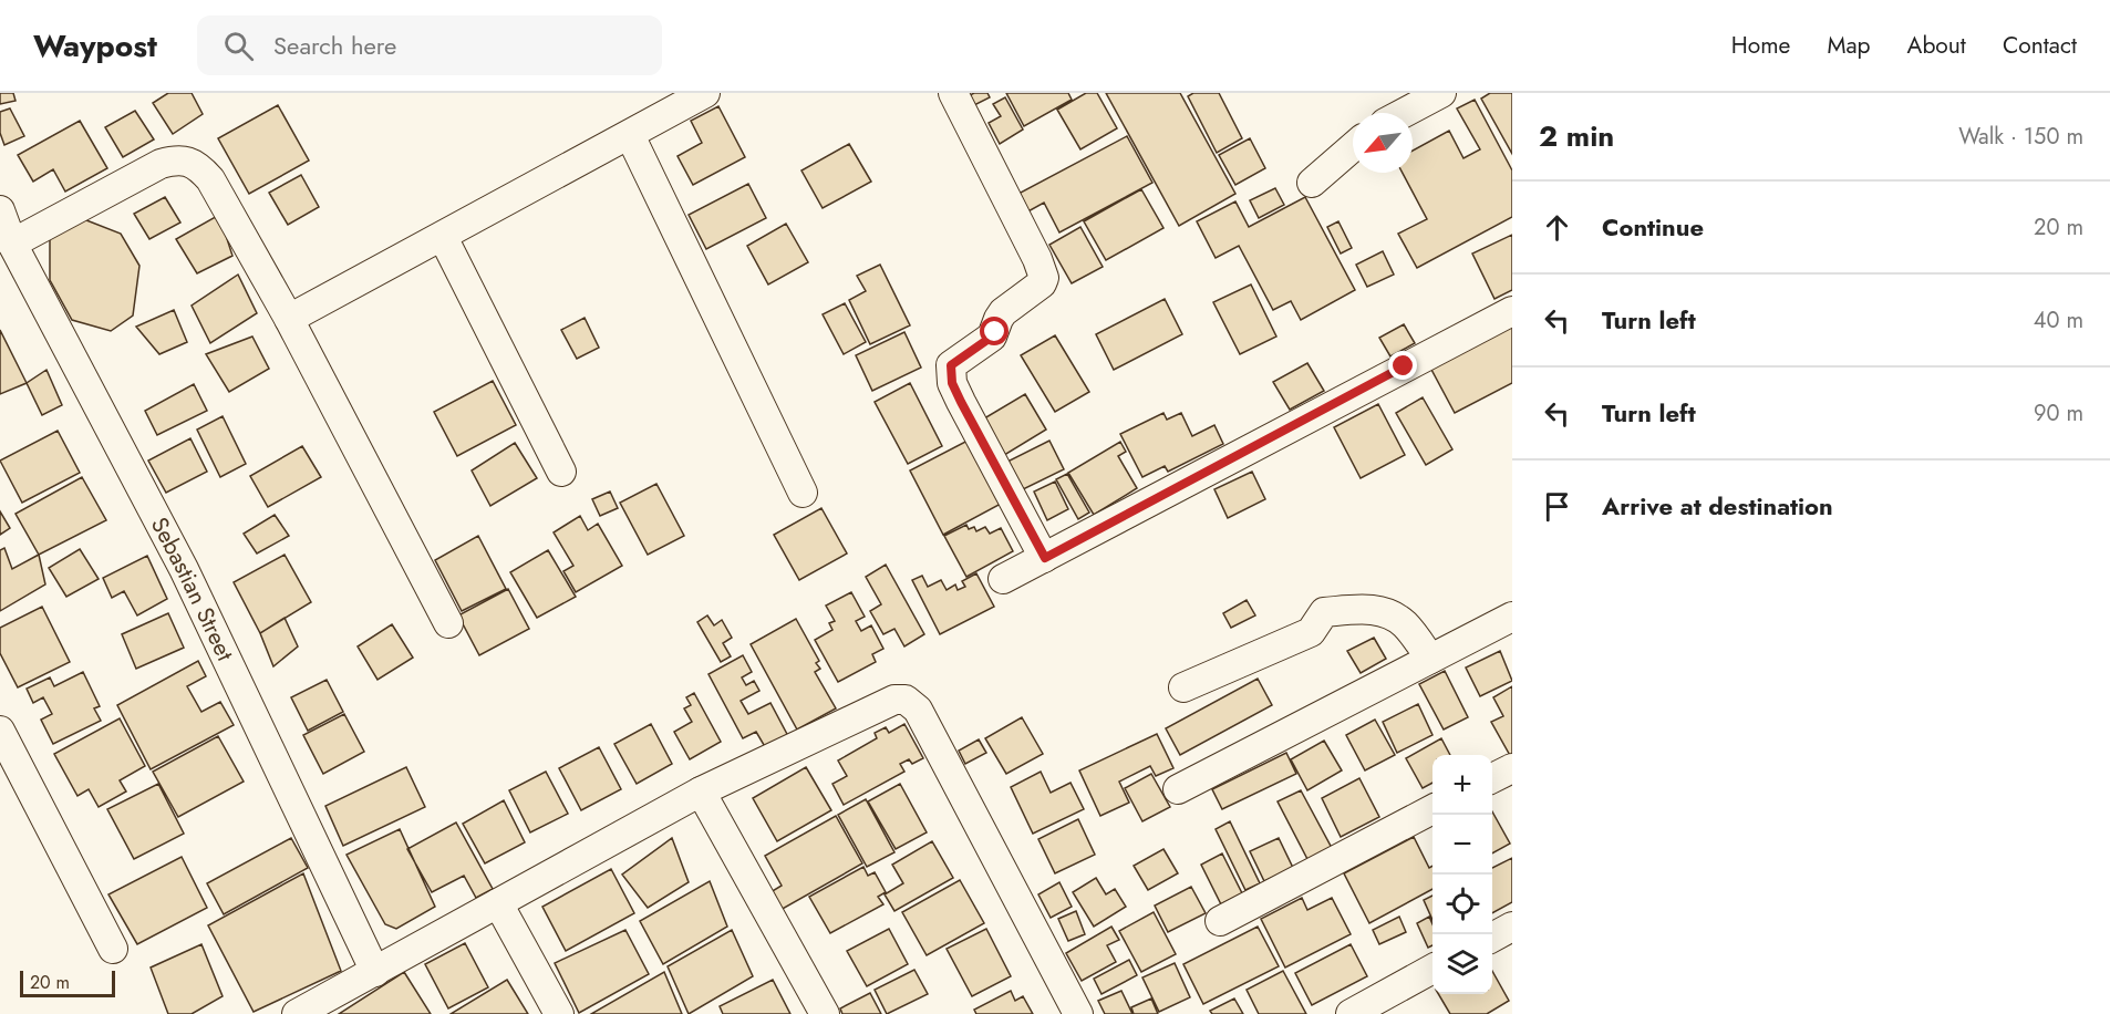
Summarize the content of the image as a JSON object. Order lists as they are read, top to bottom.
{
  "streets": {
    "street": ["Sebastian Street"]
  },
  "scale_bar": "20 m",
  "north": "bottom left",
  "page": {
    "header": "Waypost",
    "search": "Search here",
    "nav": [
      "Home",
      "Map",
      "About",
      "Contact"
    ],
    "heading": ["2 min", "Walk · 150 m"],
    "list": [
      ["Continue", "20 m"],
      ["Turn left", "40 m"],
      ["Turn left", "90 m"],
      "Arrive at destination"
    ],
    "map_buttons": ["+", "−"],
    "scale": "20 m"
  }
}
